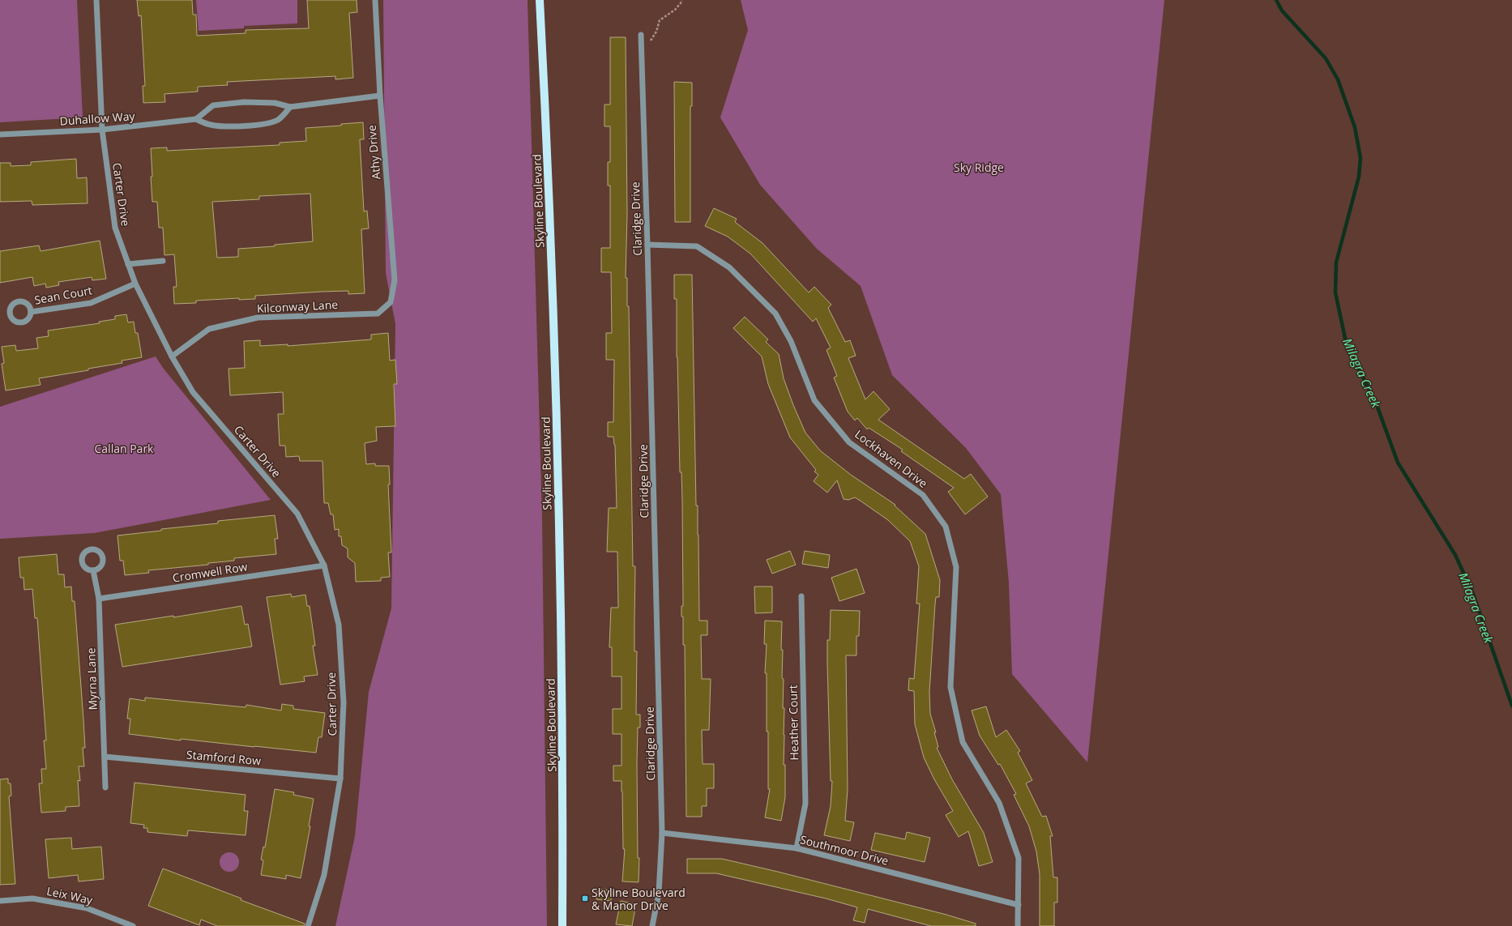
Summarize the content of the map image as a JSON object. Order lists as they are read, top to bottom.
{
  "streets": {
    "main road": ["Skyline Boulevard"],
    "street": [
      "Duhallow Way",
      "Athy Drive",
      "Carter Drive",
      "Claridge Drive",
      "Sean Court",
      "Kilconway Lane",
      "Lockhaven Drive",
      "Cromwell Row",
      "Myrna Lane",
      "Heather Court",
      "Stamford Row",
      "Southmoor Drive",
      "Leix Way"
    ]
  },
  "crossings": [
    ["Duhallow Way", "Carter Drive"],
    ["Athy Drive", "Kilconway Lane"],
    ["Carter Drive", "Sean Court"],
    ["Carter Drive", "Kilconway Lane"],
    ["Carter Drive", "Cromwell Row"],
    ["Carter Drive", "Stamford Row"],
    ["Claridge Drive", "Lockhaven Drive"],
    ["Claridge Drive", "Southmoor Drive"],
    ["Lockhaven Drive", "Southmoor Drive"],
    ["Cromwell Row", "Myrna Lane"],
    ["Myrna Lane", "Stamford Row"],
    ["Heather Court", "Southmoor Drive"]
  ],
  "water": ["Milagra Creek"],
  "parks": ["Sky Ridge", "Callan Park"],
  "places": {
    "transit": ["Skyline Boulevard & Manor Drive"]
  }
}
